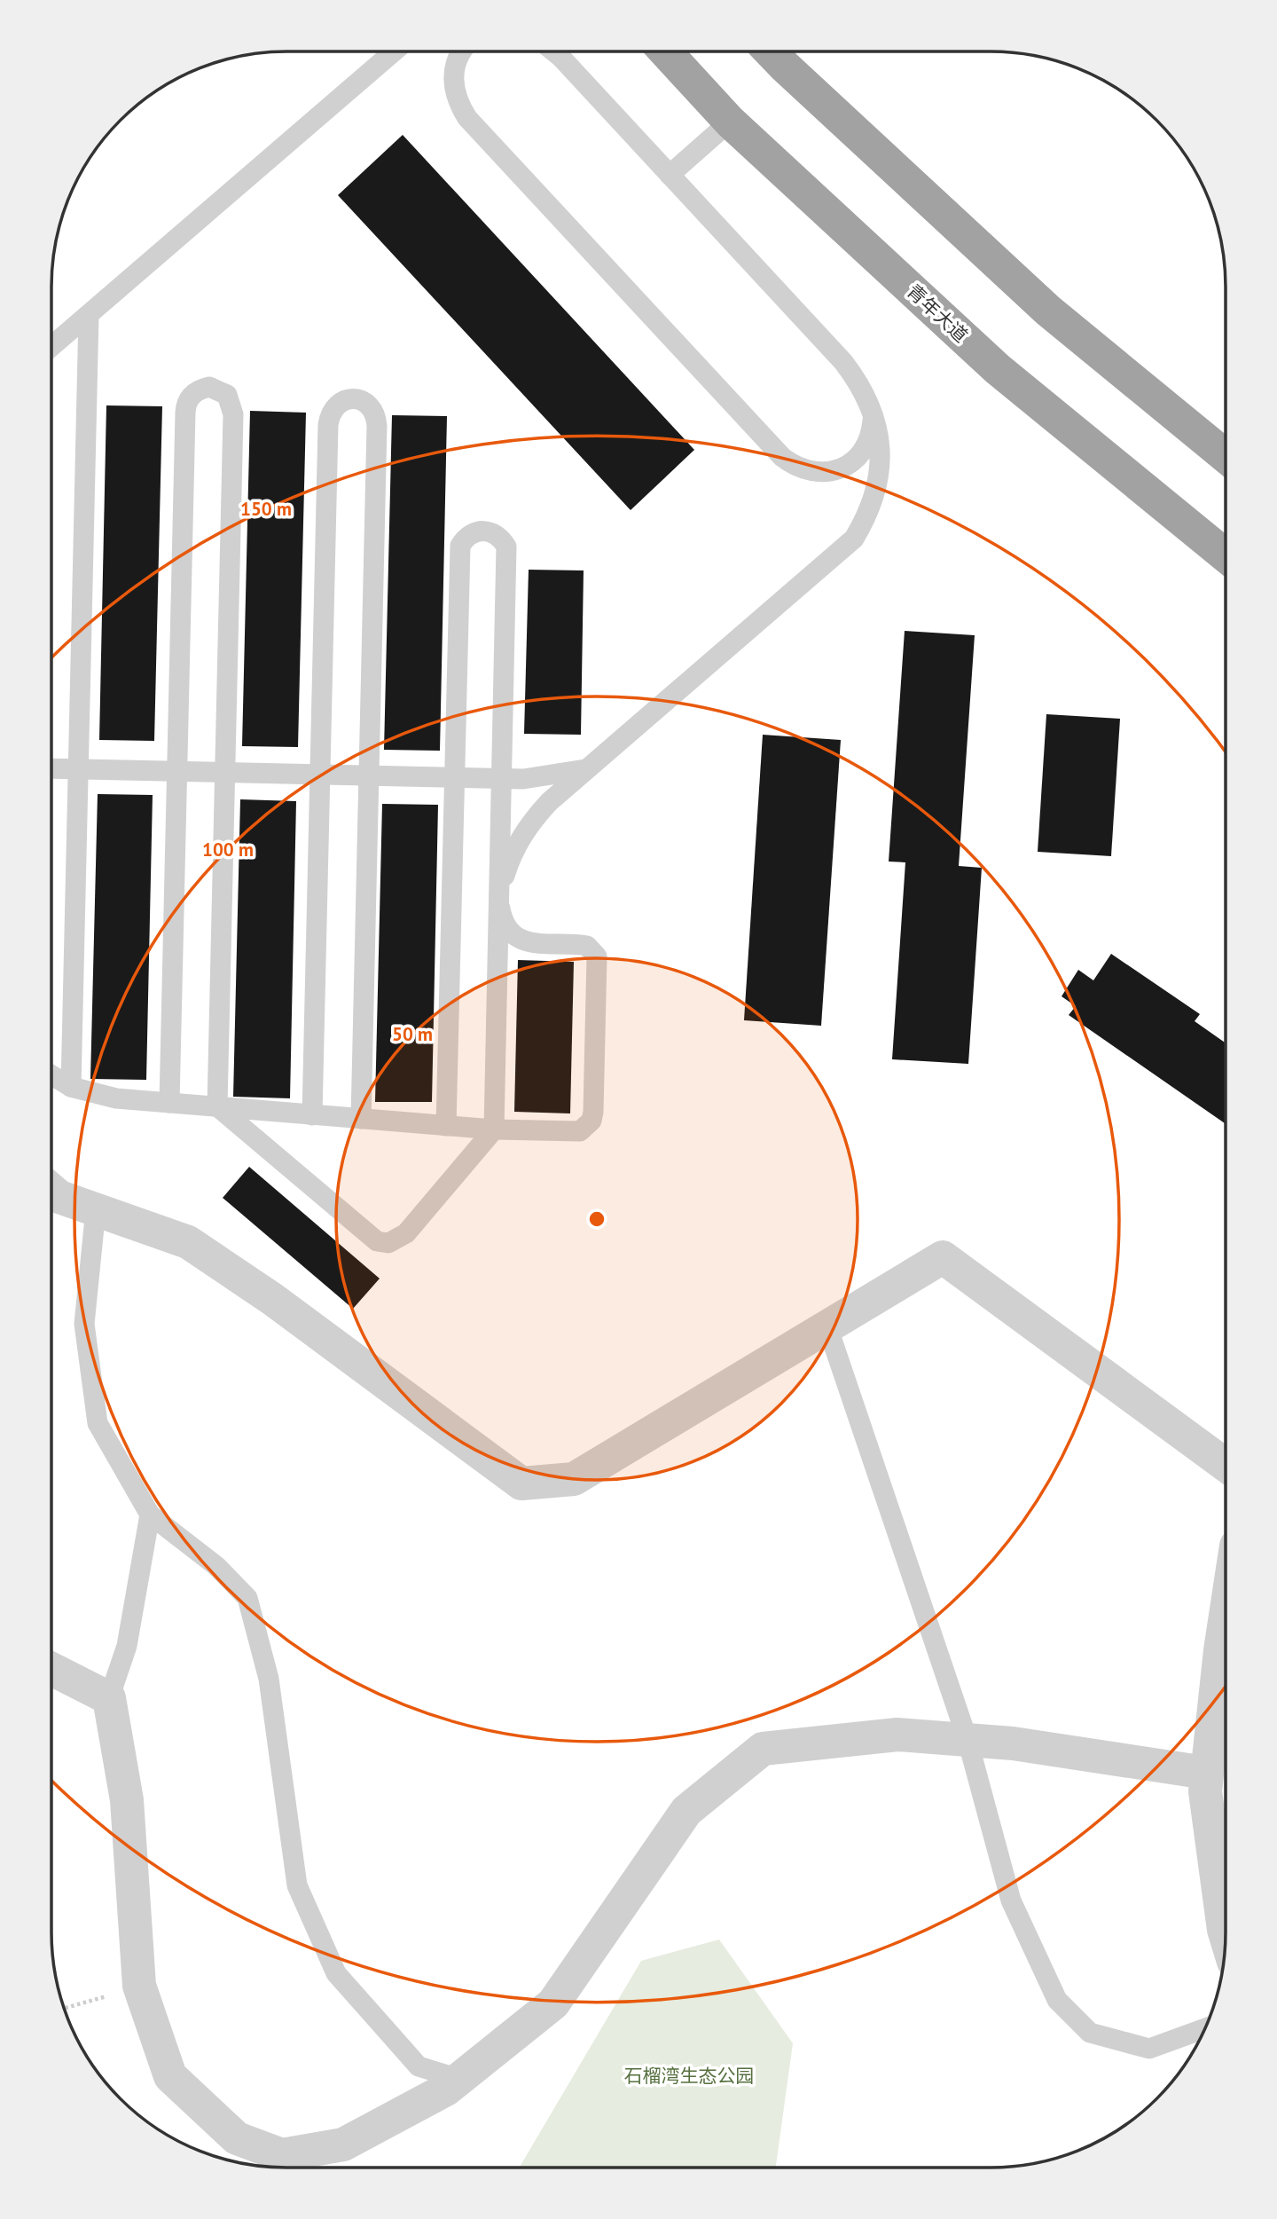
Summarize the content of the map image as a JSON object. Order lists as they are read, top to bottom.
{
  "streets": {
    "highway": ["青年大道"]
  },
  "parks": ["石榴湾生态公园"],
  "rings": ["150 m", "100 m", "50 m"]
}
